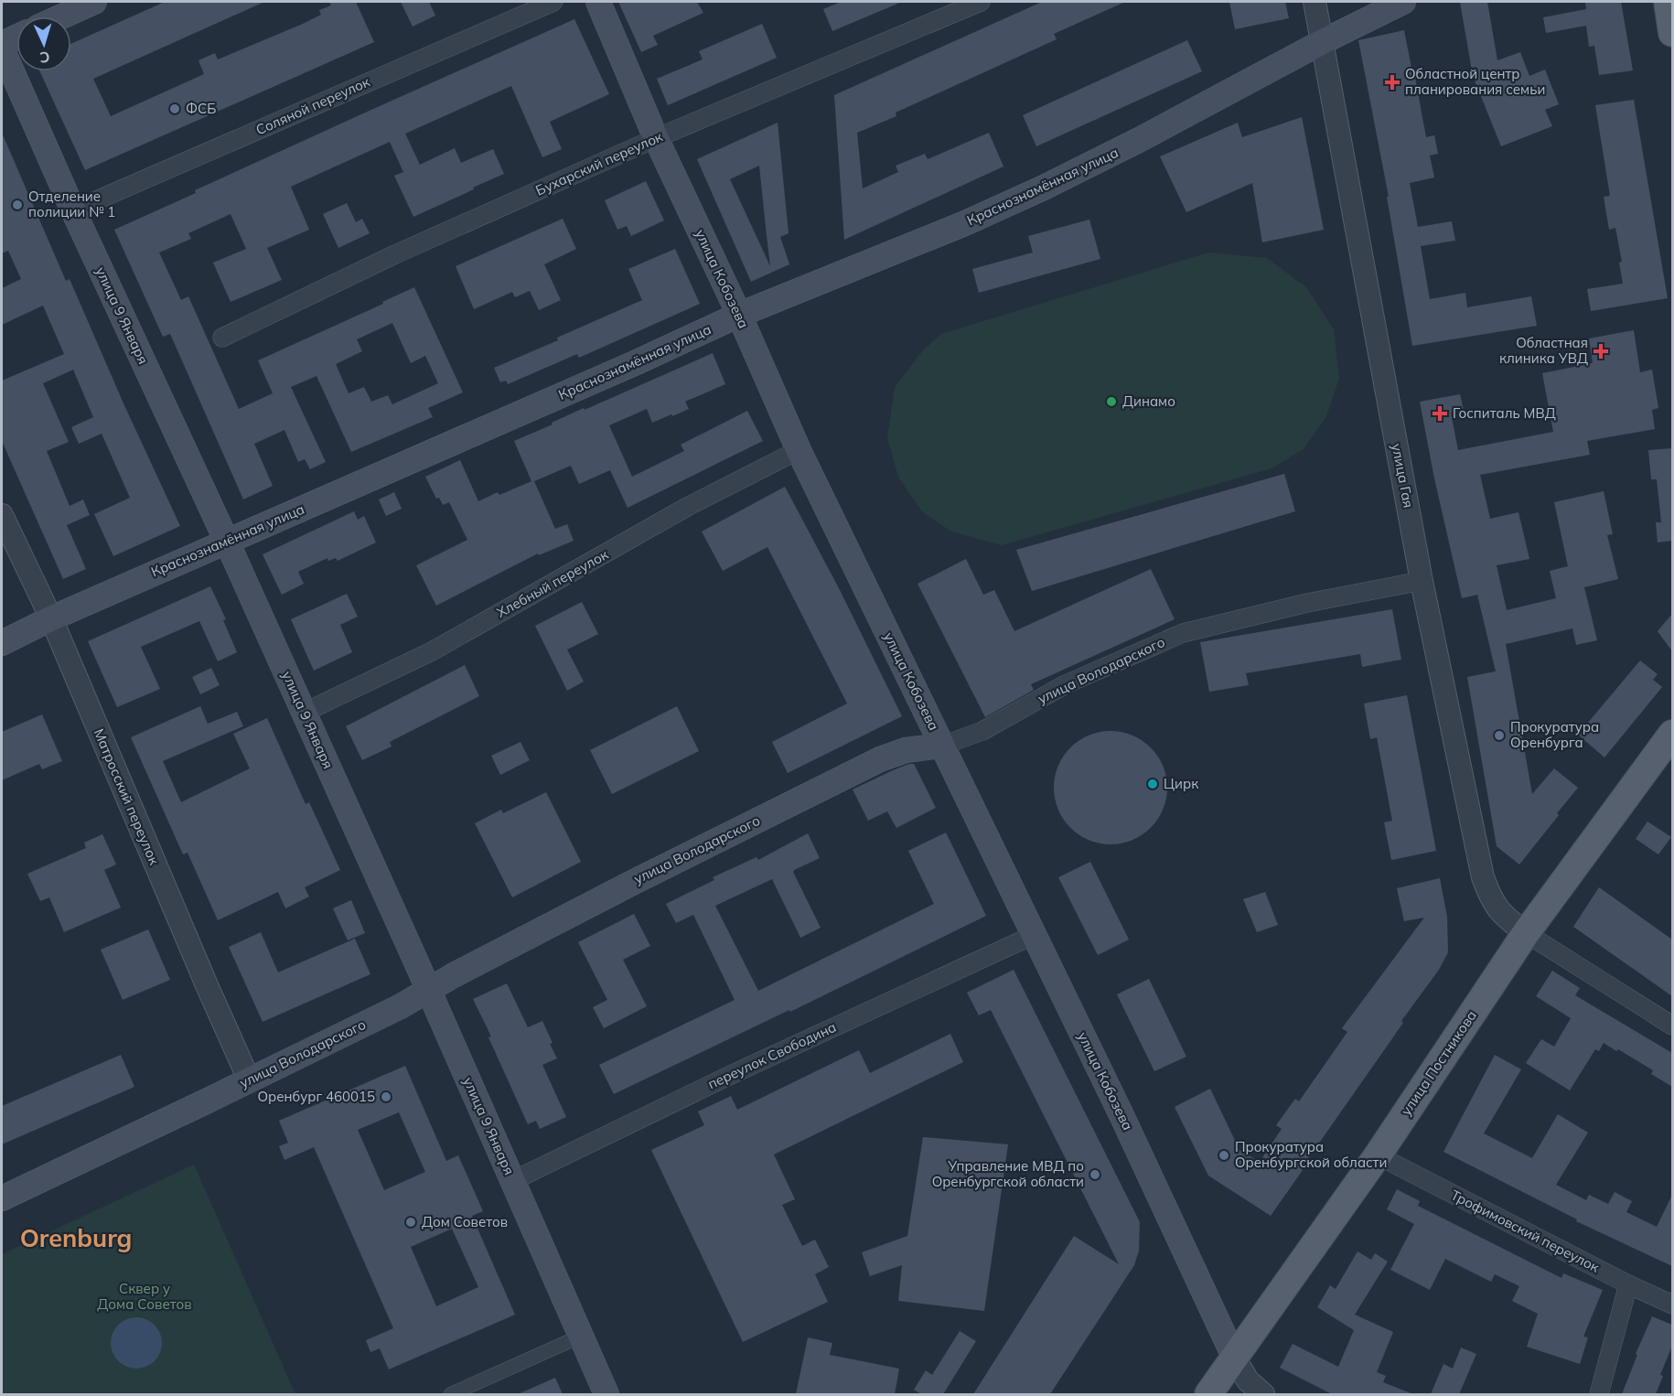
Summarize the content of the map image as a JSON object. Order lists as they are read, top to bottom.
{
  "streets": {
    "main road": [
      "Краснознамённая улица",
      "улица Кобозева",
      "улица 9 Января",
      "улица Володарского",
      "улица Постникова"
    ],
    "street": [
      "Соляной переулок",
      "Бухарский переулок",
      "улица Гая",
      "Хлебный переулок",
      "Матросский переулок",
      "переулок Свободина",
      "Трофимовский переулок"
    ]
  },
  "crossings": [
    ["Соляной переулок", "улица 9 Января"],
    ["Бухарский переулок", "улица Кобозева"],
    ["Краснознамённая улица", "улица Кобозева"],
    ["Краснознамённая улица", "улица 9 Января"],
    ["Краснознамённая улица", "улица Гая"],
    ["Краснознамённая улица", "Матросский переулок"],
    ["улица Кобозева", "Хлебный переулок"],
    ["улица Кобозева", "улица Володарского"],
    ["улица Кобозева", "переулок Свободина"],
    ["улица Кобозева", "улица Постникова"],
    ["улица 9 Января", "Хлебный переулок"],
    ["улица 9 Января", "улица Володарского"],
    ["улица 9 Января", "переулок Свободина"],
    ["улица Гая", "улица Володарского"],
    ["улица Гая", "улица Постникова"],
    ["улица Володарского", "Матросский переулок"],
    ["улица Постникова", "Трофимовский переулок"]
  ],
  "districts": ["Orenburg"],
  "parks": ["Сквер у Дома Советов"],
  "places": {
    "health": ["Областной центр планирования семьи", "Областная клиника УВД", "Госпиталь МВД"],
    "other": [
      "ФСБ",
      "Отделение полиции № 1",
      "Динамо",
      "Прокуратура Оренбурга",
      "Цирк",
      "Оренбург 460015",
      "Прокуратура Оренбургской области",
      "Управление МВД по Оренбургской области",
      "Дом Советов"
    ]
  },
  "north": "bottom"
}
